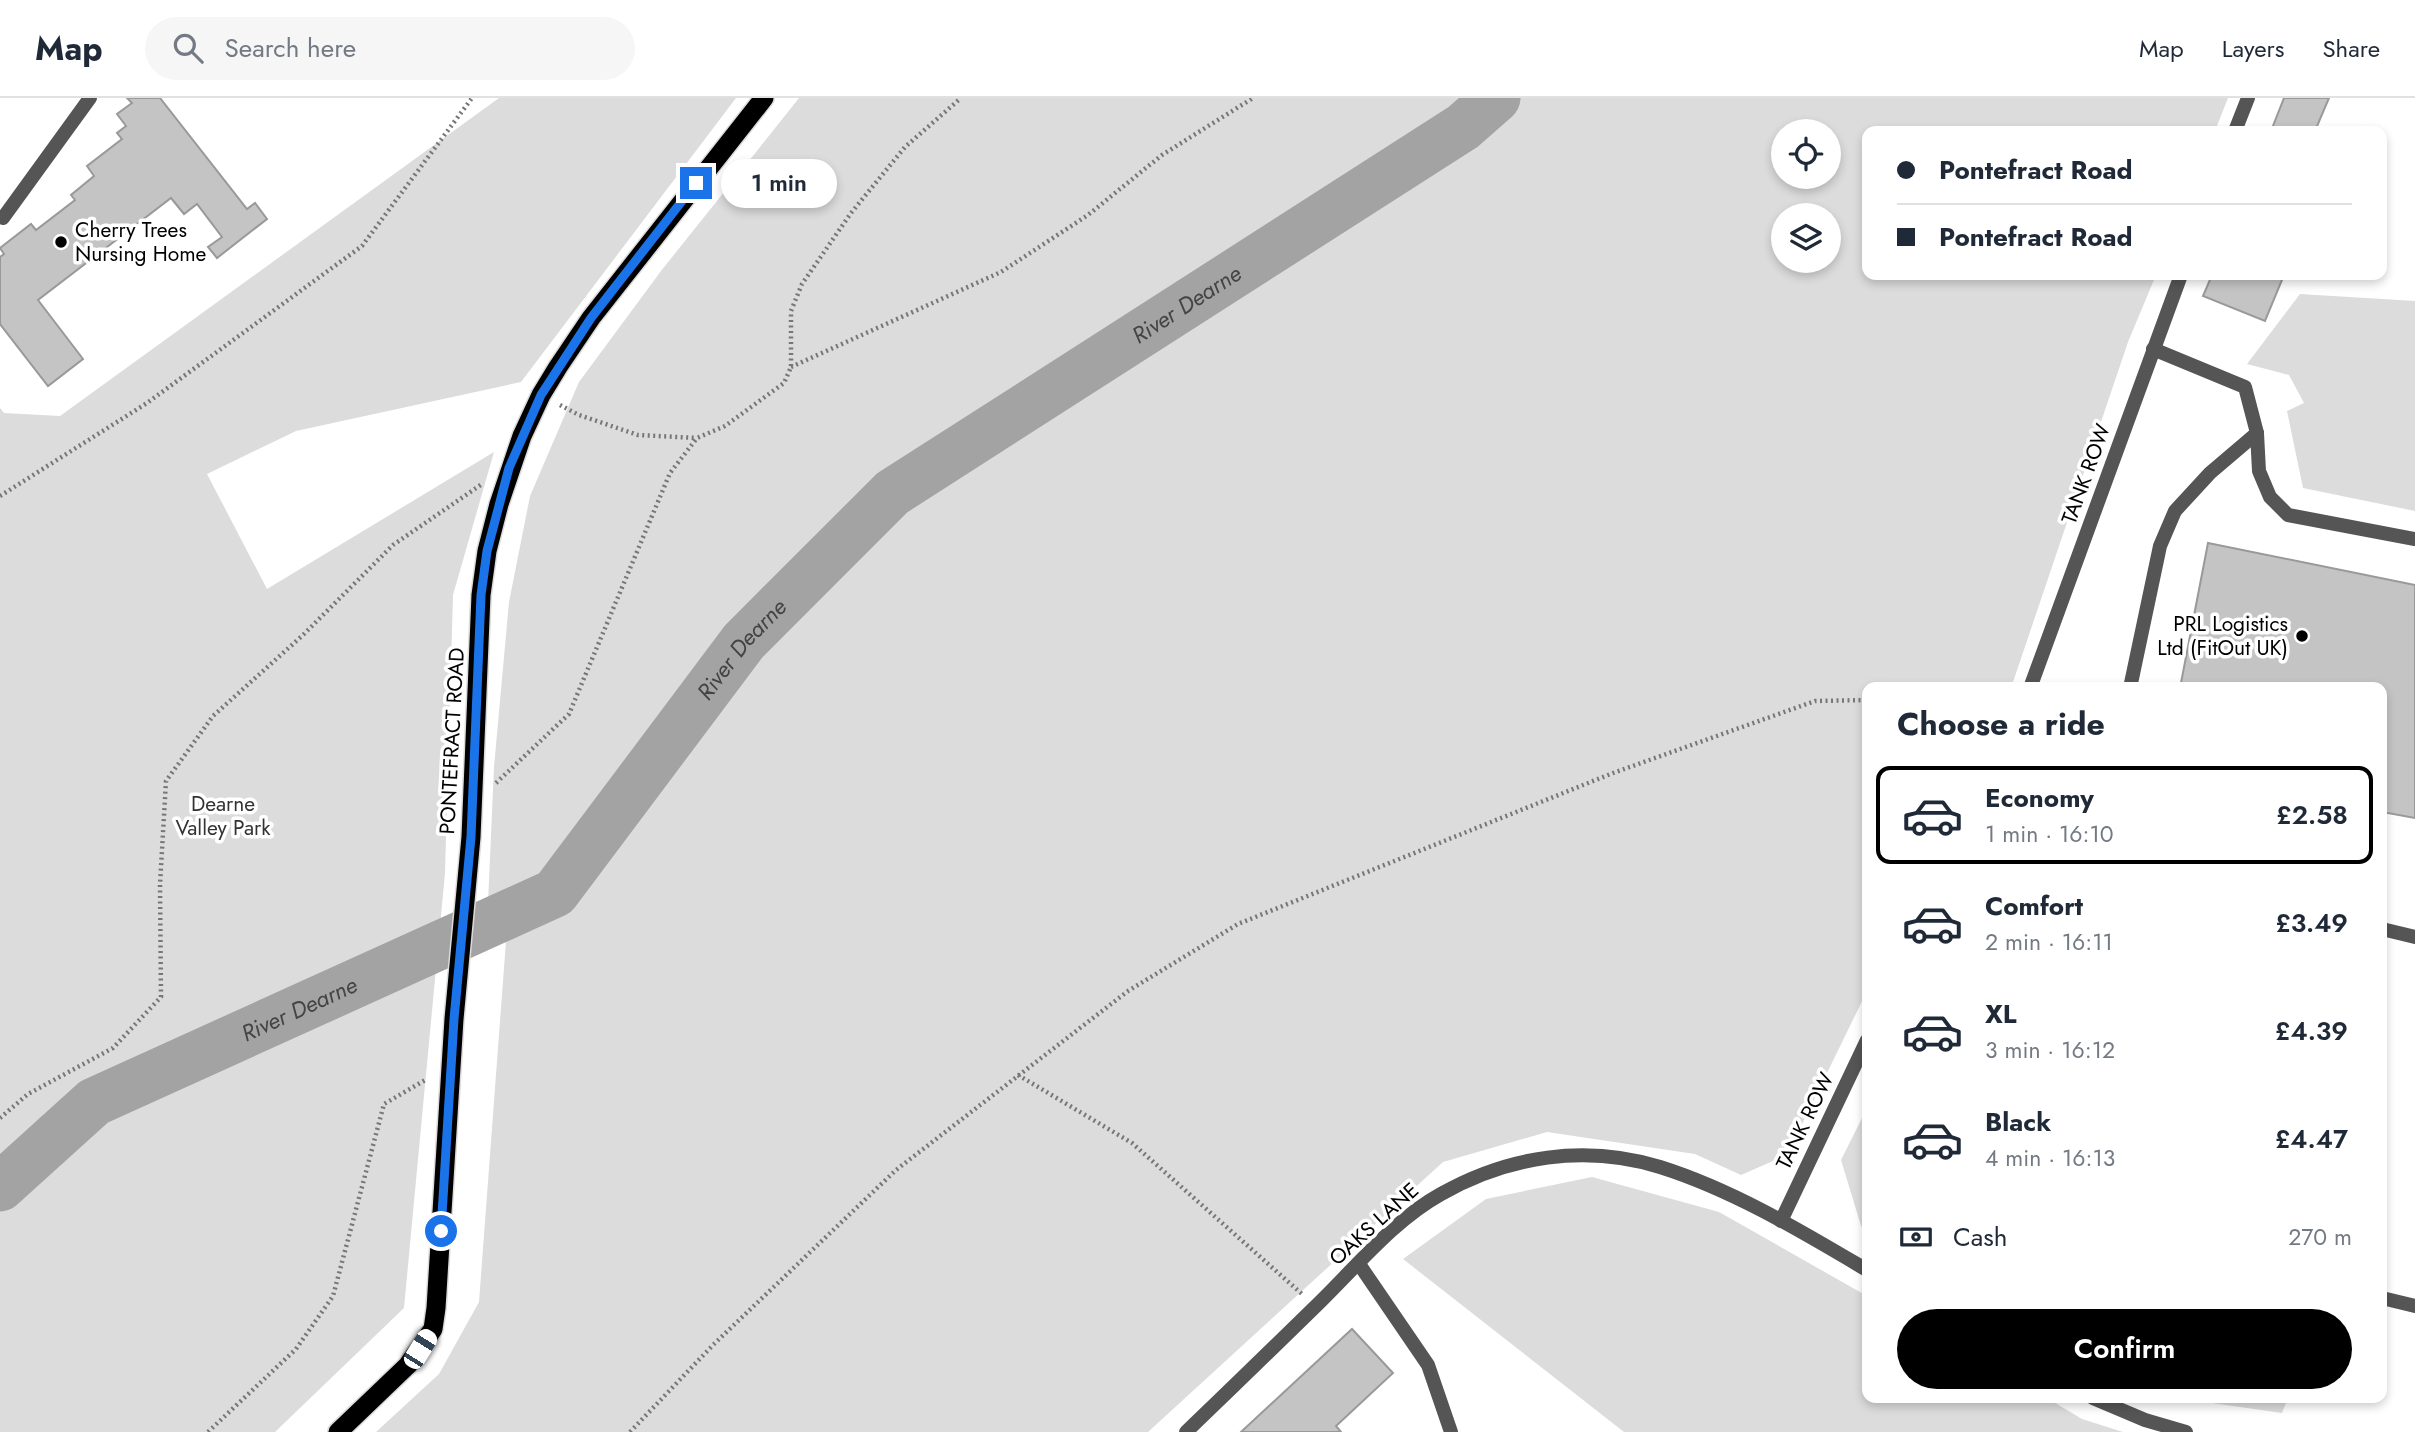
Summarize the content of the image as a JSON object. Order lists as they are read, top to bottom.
{
  "streets": {
    "highway": ["PONTEFRACT ROAD"],
    "street": ["TANK ROW", "OAKS LANE"]
  },
  "crossings": [
    ["TANK ROW", "OAKS LANE"]
  ],
  "water": ["River Dearne"],
  "parks": ["Dearne Valley Park"],
  "places": ["Cherry Trees Nursing Home", "PRL Logistics Ltd (FitOut UK)"],
  "page": {
    "header": "Map",
    "search": "Search here",
    "nav": ["Map", "Layers", "Share"],
    "banner": ["Pontefract Road", "Pontefract Road"],
    "bubble": "1 min",
    "heading": "Choose a ride",
    "list": [
      {
        "name": "Economy",
        "note": "1 min · 16:10",
        "value": "£2.58"
      },
      {
        "name": "Comfort",
        "note": "2 min · 16:11",
        "value": "£3.49"
      },
      {
        "name": "XL",
        "note": "3 min · 16:12",
        "value": "£4.39"
      },
      {
        "name": "Black",
        "note": "4 min · 16:13",
        "value": "£4.47"
      }
    ],
    "pay": ["Cash", "270 m"],
    "buttons": "Confirm"
  }
}
